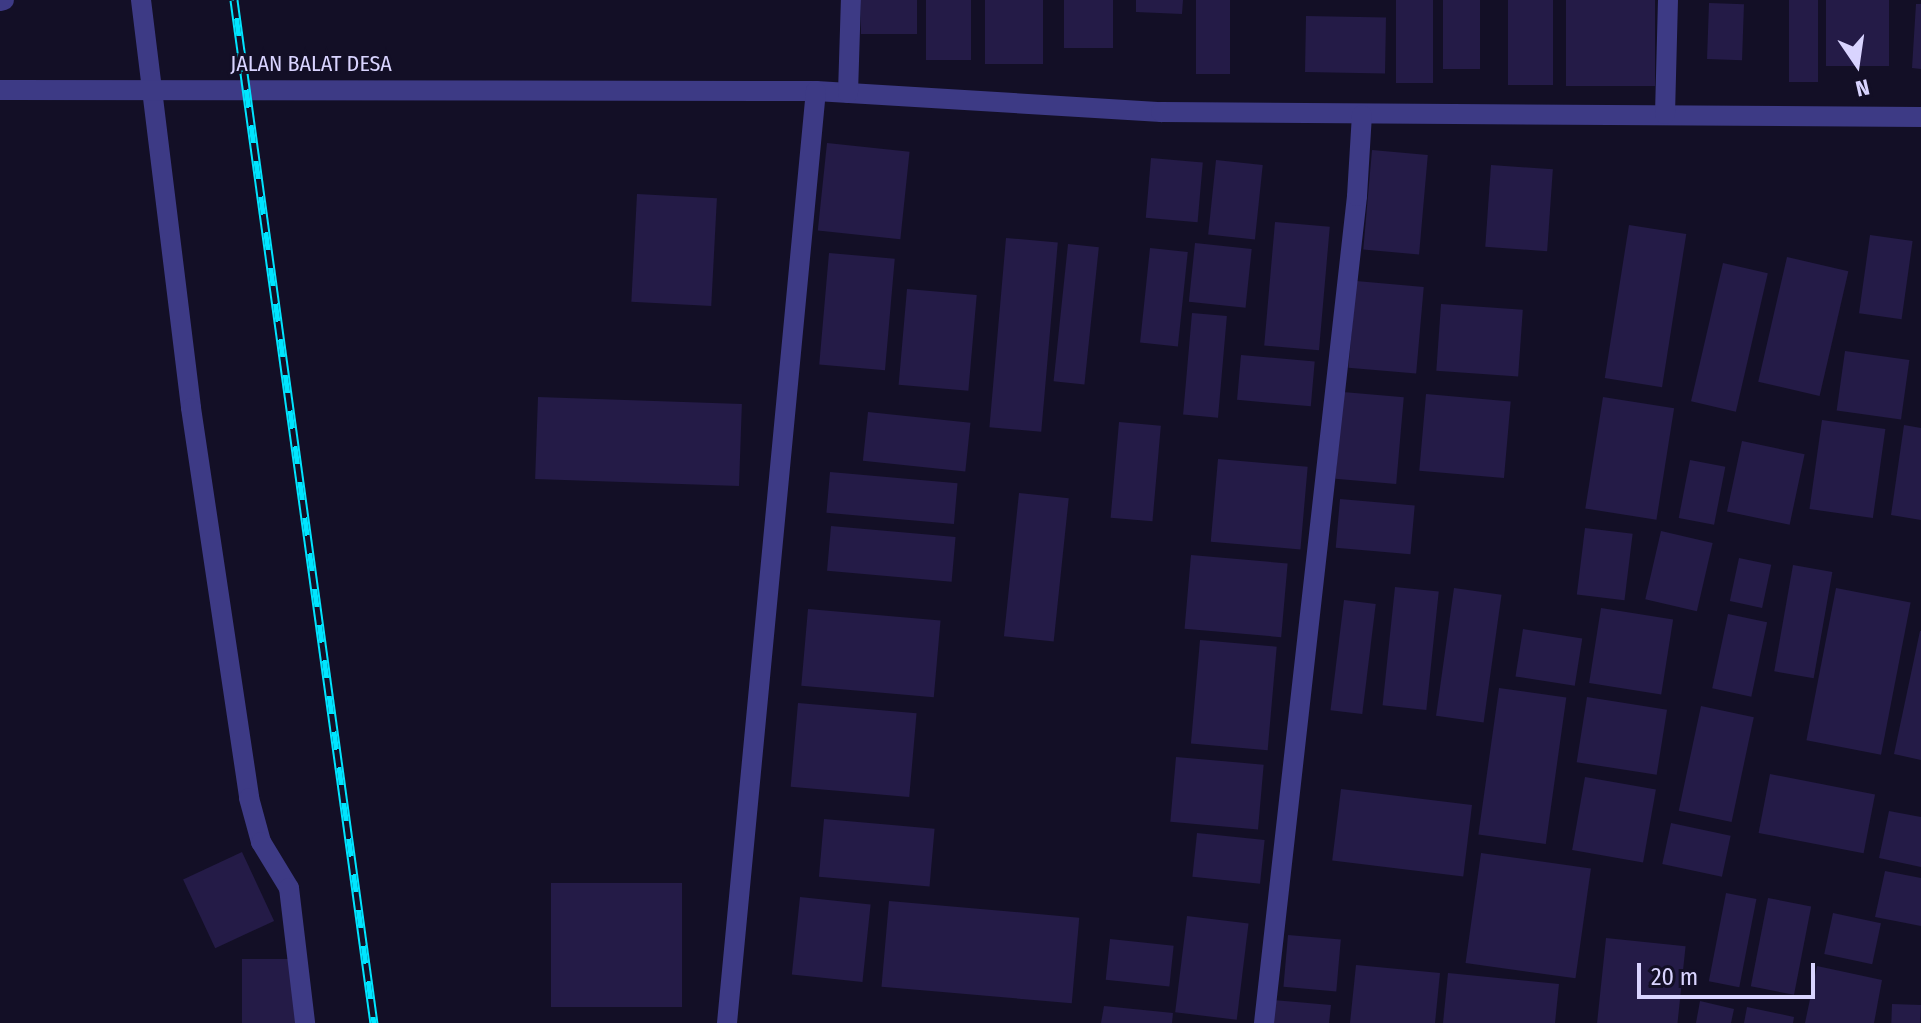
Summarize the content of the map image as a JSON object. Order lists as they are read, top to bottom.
{
  "streets": {
    "street": ["JALAN BALAT DESA"]
  },
  "scale_bar": "20 m",
  "north": "bottom"
}
